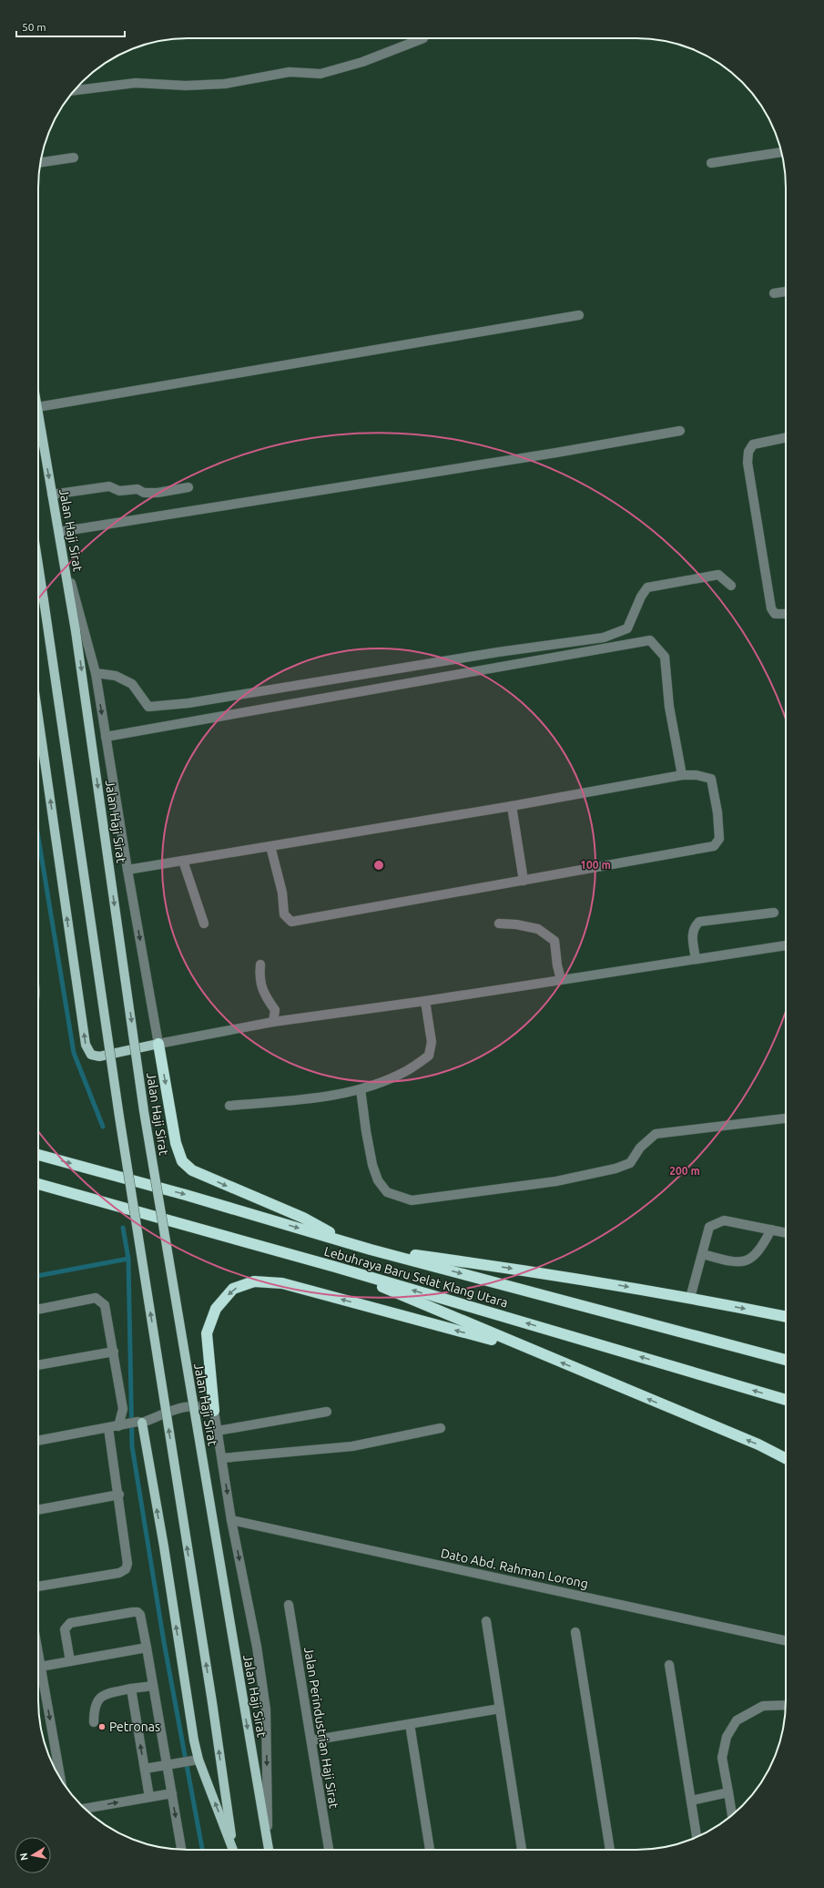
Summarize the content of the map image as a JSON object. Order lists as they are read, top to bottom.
{
  "streets": {
    "highway": ["Lebuhraya Baru Selat Klang Utara"],
    "main road": ["Jalan Haji Sirat"],
    "street": ["Dato Abd. Rahman Lorong", "Jalan Perindustrian Haji Sirat"]
  },
  "places": ["Petronas"],
  "scale_bar": "50 m",
  "north": "left",
  "rings": ["100 m", "200 m"]
}
